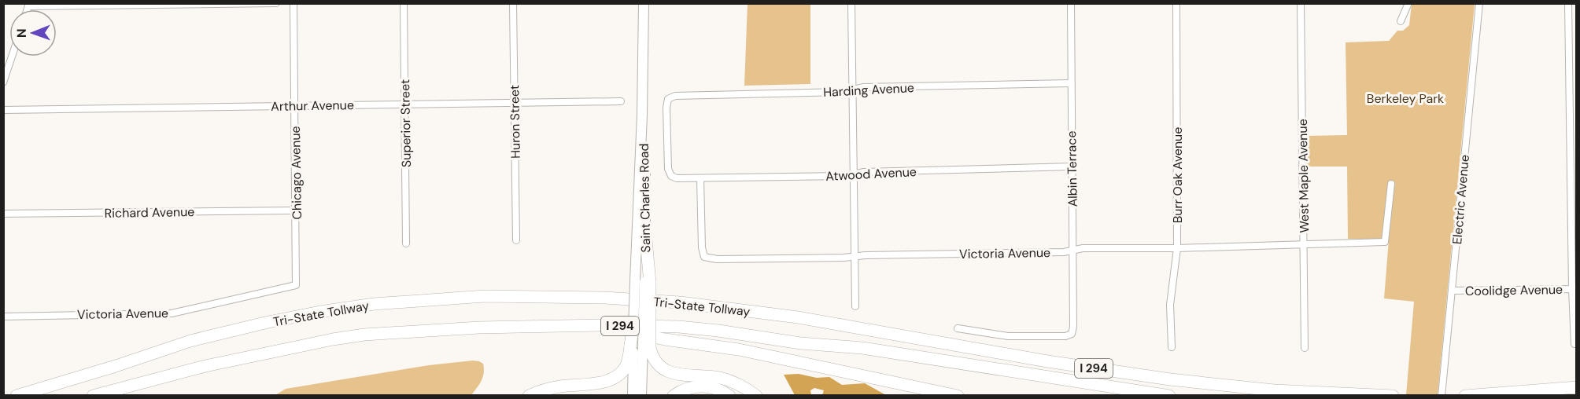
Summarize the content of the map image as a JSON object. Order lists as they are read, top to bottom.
{
  "streets": {
    "highway": ["Tri-State Tollway", "I 294"],
    "main road": ["Saint Charles Road"],
    "street": [
      "Harding Avenue",
      "Arthur Avenue",
      "Huron Street",
      "Superior Street",
      "Albin Terrace",
      "Chicago Avenue",
      "Atwood Avenue",
      "Burr Oak Avenue",
      "West Maple Avenue",
      "Electric Avenue",
      "Richard Avenue",
      "Victoria Avenue",
      "Coolidge Avenue"
    ]
  },
  "crossings": [
    ["Harding Avenue", "Albin Terrace"],
    ["Harding Avenue", "Atwood Avenue"],
    ["Arthur Avenue", "Huron Street"],
    ["Arthur Avenue", "Superior Street"],
    ["Arthur Avenue", "Chicago Avenue"],
    ["Albin Terrace", "Atwood Avenue"],
    ["Albin Terrace", "Victoria Avenue"],
    ["Chicago Avenue", "Richard Avenue"],
    ["Chicago Avenue", "Victoria Avenue"],
    ["Atwood Avenue", "Victoria Avenue"],
    ["Burr Oak Avenue", "Victoria Avenue"],
    ["West Maple Avenue", "Victoria Avenue"],
    ["Electric Avenue", "Coolidge Avenue"]
  ],
  "parks": ["Berkeley Park"],
  "north": "left"
}
